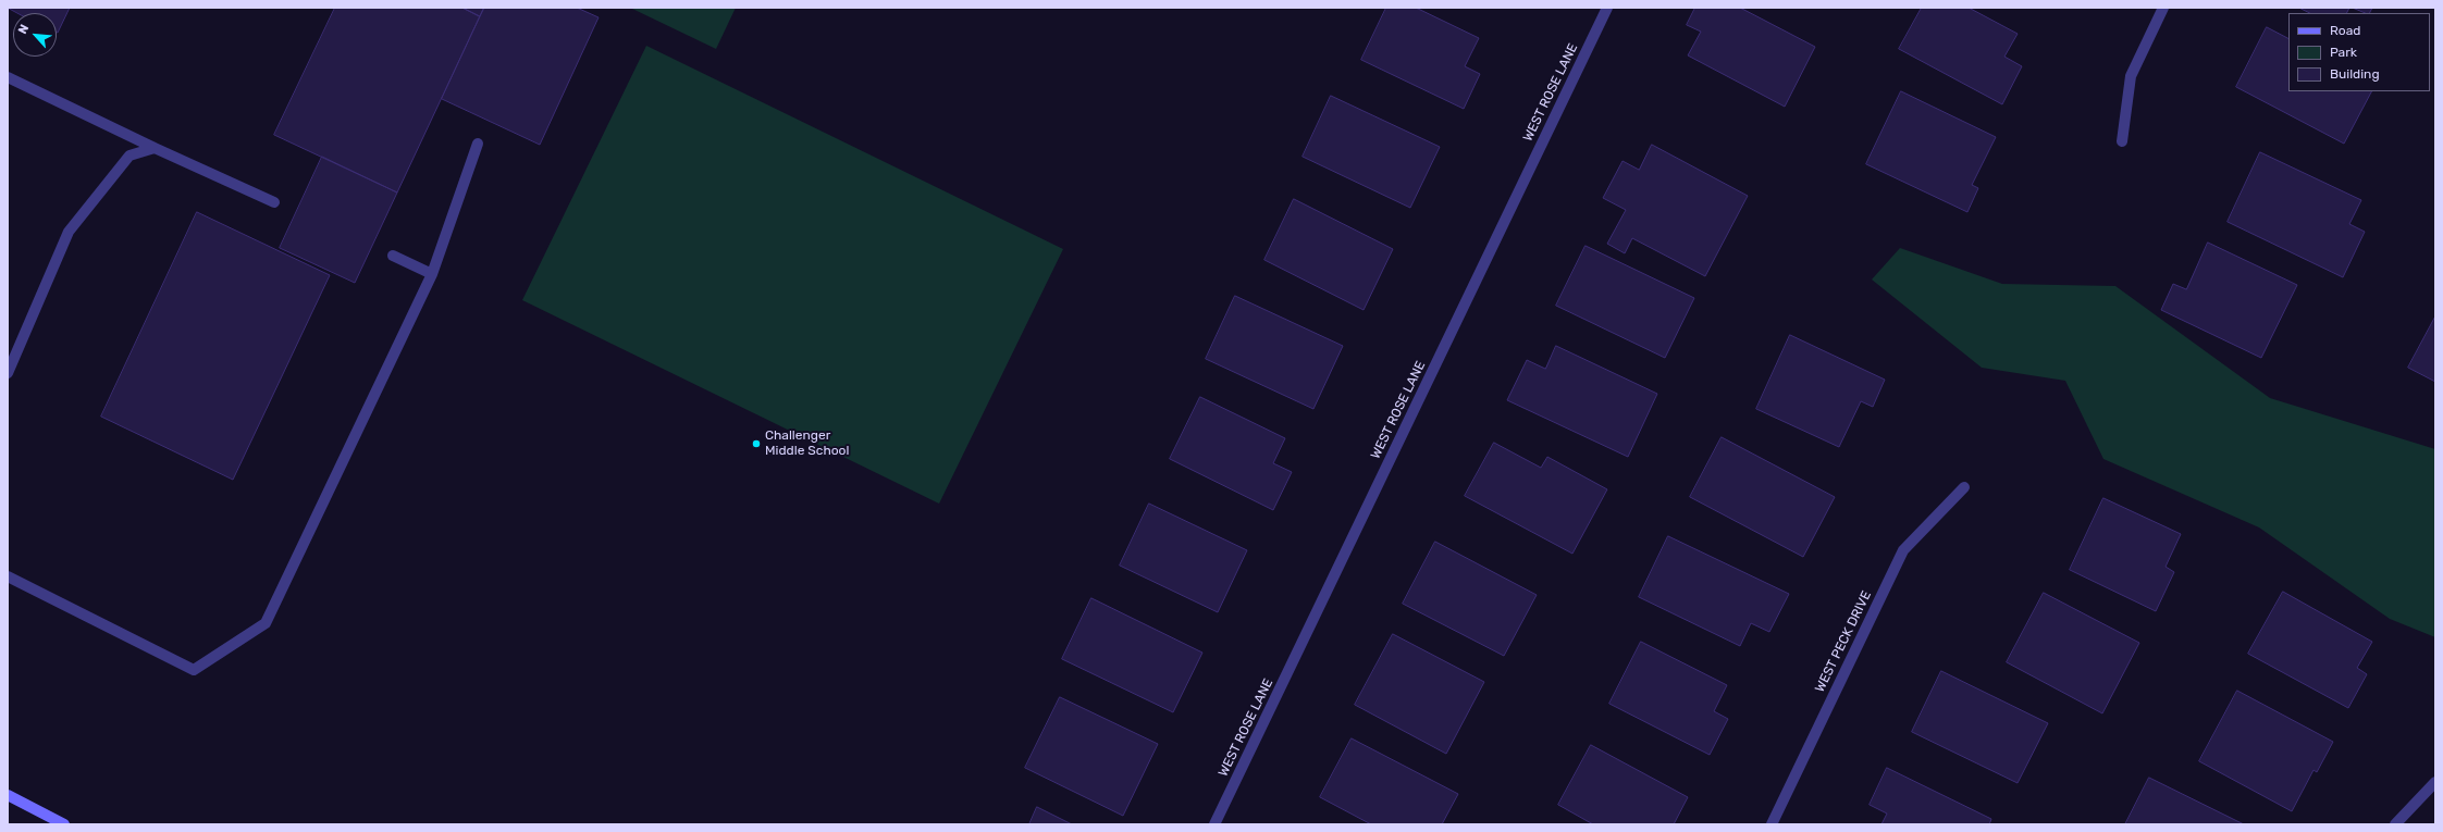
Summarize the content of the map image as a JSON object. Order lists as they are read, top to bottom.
{
  "streets": {
    "street": ["WEST ROSE LANE", "WEST PECK DRIVE"]
  },
  "places": ["Challenger Middle School"],
  "legend": ["Road", "Park", "Building"],
  "north": "top left"
}
